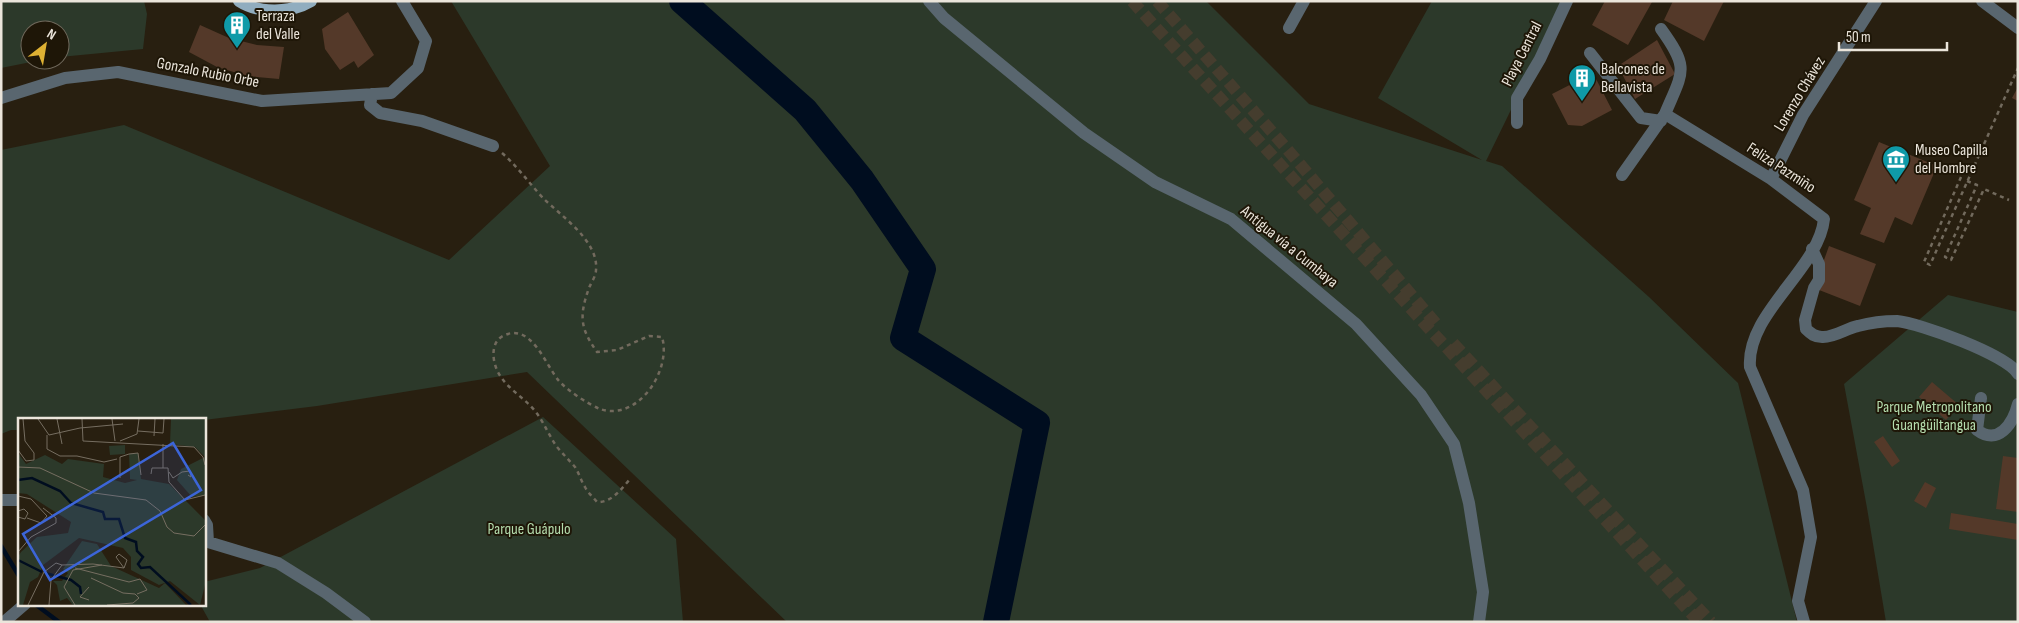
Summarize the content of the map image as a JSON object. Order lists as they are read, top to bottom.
{
  "streets": {
    "street": [
      "Playa Central",
      "Gonzalo Rubio Orbe",
      "Lorenzo Chávez",
      "Feliza Pazmiño",
      "Antigua vía a Cumbaya"
    ]
  },
  "crossings": [
    ["Lorenzo Chávez", "Feliza Pazmiño"]
  ],
  "parks": ["Parque Metropolitano Guangüiltangua", "Parque Guápulo"],
  "places": {
    "building": ["Terraza del Valle", "Balcones de Bellavista"],
    "museum": ["Museo Capilla del Hombre"]
  },
  "scale_bar": "50 m",
  "north": "top right"
}
